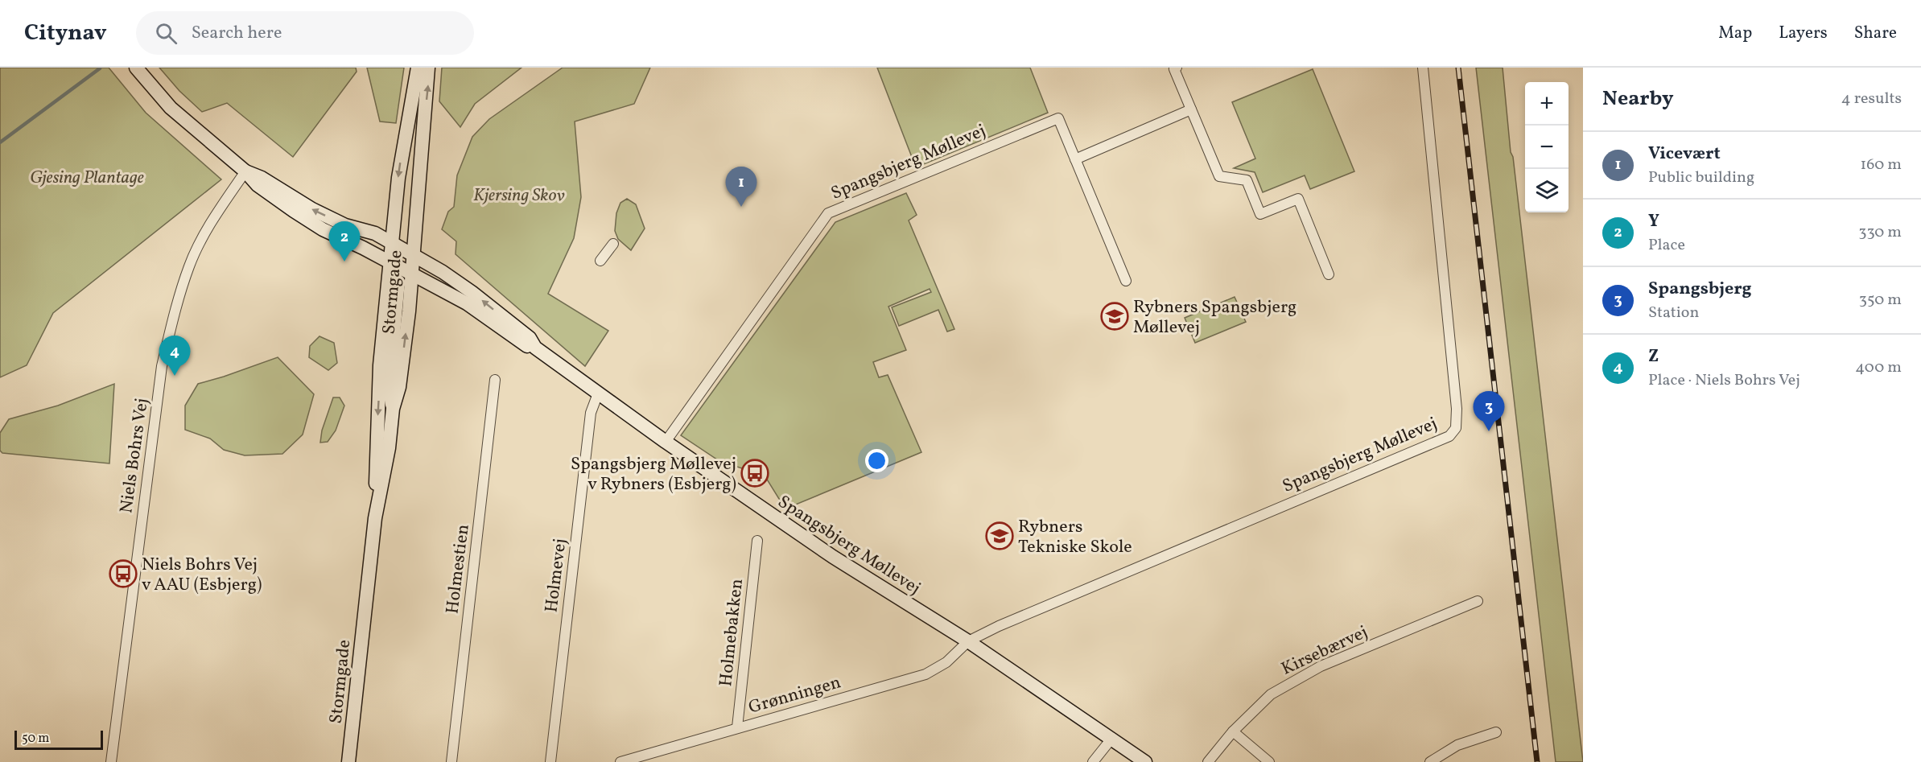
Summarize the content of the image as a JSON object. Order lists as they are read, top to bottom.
{
  "streets": {
    "street": [
      "Spangsbjerg Møllevej",
      "Stormgade",
      "Niels Bohrs Vej",
      "Holmestien",
      "Holmevej",
      "Holmebakken",
      "Kirsebærvej",
      "Grønningen"
    ]
  },
  "crossings": [
    ["Spangsbjerg Møllevej", "Stormgade"],
    ["Spangsbjerg Møllevej", "Niels Bohrs Vej"],
    ["Spangsbjerg Møllevej", "Holmevej"],
    ["Spangsbjerg Møllevej", "Grønningen"],
    ["Holmebakken", "Grønningen"]
  ],
  "parks": ["Gjesing Plantage", "Kjersing Skov"],
  "places": {
    "school or university": ["Rybners Spangsbjerg Møllevej", "Rybners Tekniske Skole"],
    "bus stop": ["Spangsbjerg Møllevej v Rybners (Esbjerg)", "Niels Bohrs Vej v AAU (Esbjerg)"]
  },
  "scale_bar": "50 m",
  "page": {
    "header": "Citynav",
    "search": "Search here",
    "nav": ["Map", "Layers", "Share"],
    "heading": ["Nearby", "4 results"],
    "map_buttons": ["+", "−"],
    "list": [
      {
        "mark": "1",
        "name": "Vicevært",
        "note": "Public building",
        "value": "160 m"
      },
      {
        "mark": "2",
        "name": "Y",
        "note": "Place",
        "value": "330 m"
      },
      {
        "mark": "3",
        "name": "Spangsbjerg",
        "note": "Station",
        "value": "350 m"
      },
      {
        "mark": "4",
        "name": "Z",
        "note": "Place · Niels Bohrs Vej",
        "value": "400 m"
      }
    ],
    "pins": [
      "1",
      "2",
      "4",
      "3"
    ],
    "scale": "50 m"
  }
}
